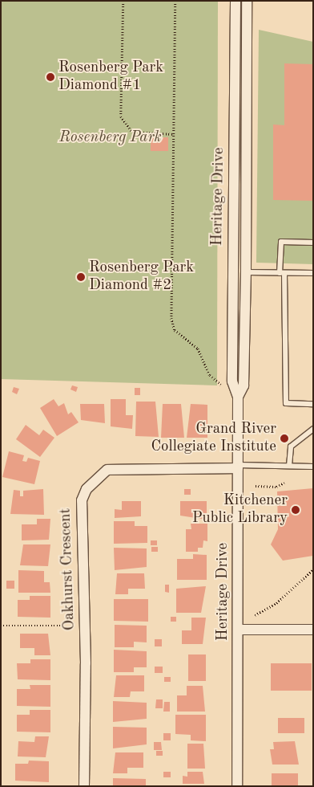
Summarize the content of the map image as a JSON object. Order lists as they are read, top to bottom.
{
  "streets": {
    "street": ["Heritage Drive", "Oakhurst Crescent"]
  },
  "crossings": [
    ["Heritage Drive", "Oakhurst Crescent"]
  ],
  "parks": ["Rosenberg Park"],
  "places": [
    "Rosenberg Park Diamond #1",
    "Rosenberg Park Diamond #2",
    "Grand River Collegiate Institute",
    "Kitchener Public Library"
  ]
}
